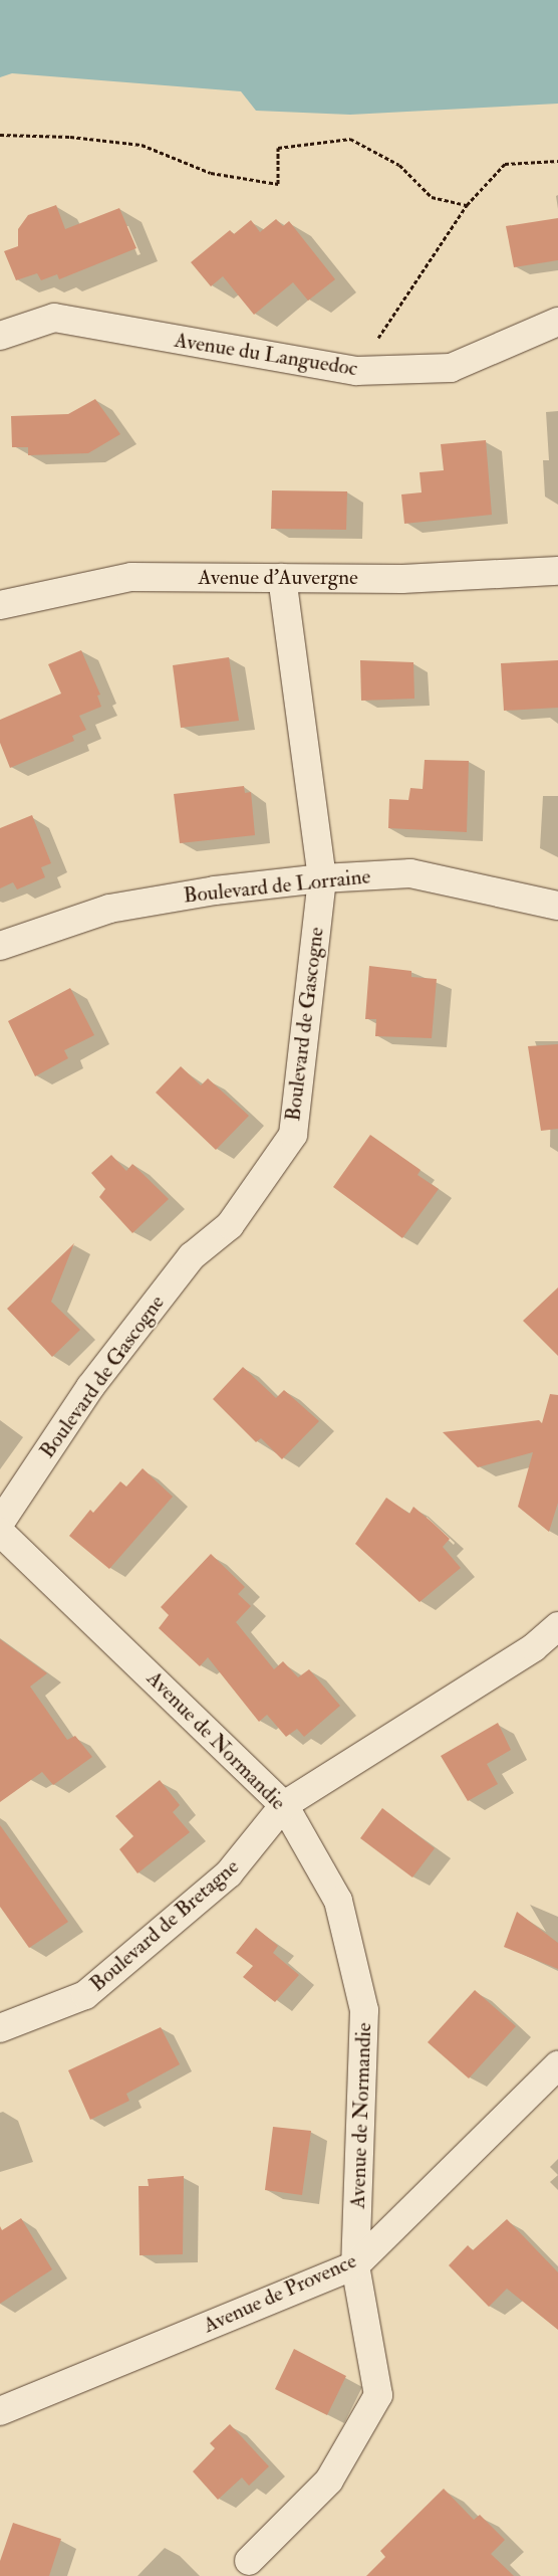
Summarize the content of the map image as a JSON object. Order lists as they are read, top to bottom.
{
  "streets": {
    "street": [
      "Avenue du Languedoc",
      "Avenue d'Auvergne",
      "Boulevard de Lorraine",
      "Boulevard de Gascogne",
      "Avenue de Normandie",
      "Boulevard de Bretagne",
      "Avenue de Provence"
    ]
  },
  "crossings": [
    ["Avenue d'Auvergne", "Boulevard de Gascogne"],
    ["Boulevard de Lorraine", "Boulevard de Gascogne"],
    ["Avenue de Normandie", "Boulevard de Bretagne"],
    ["Avenue de Normandie", "Avenue de Provence"]
  ]
}
